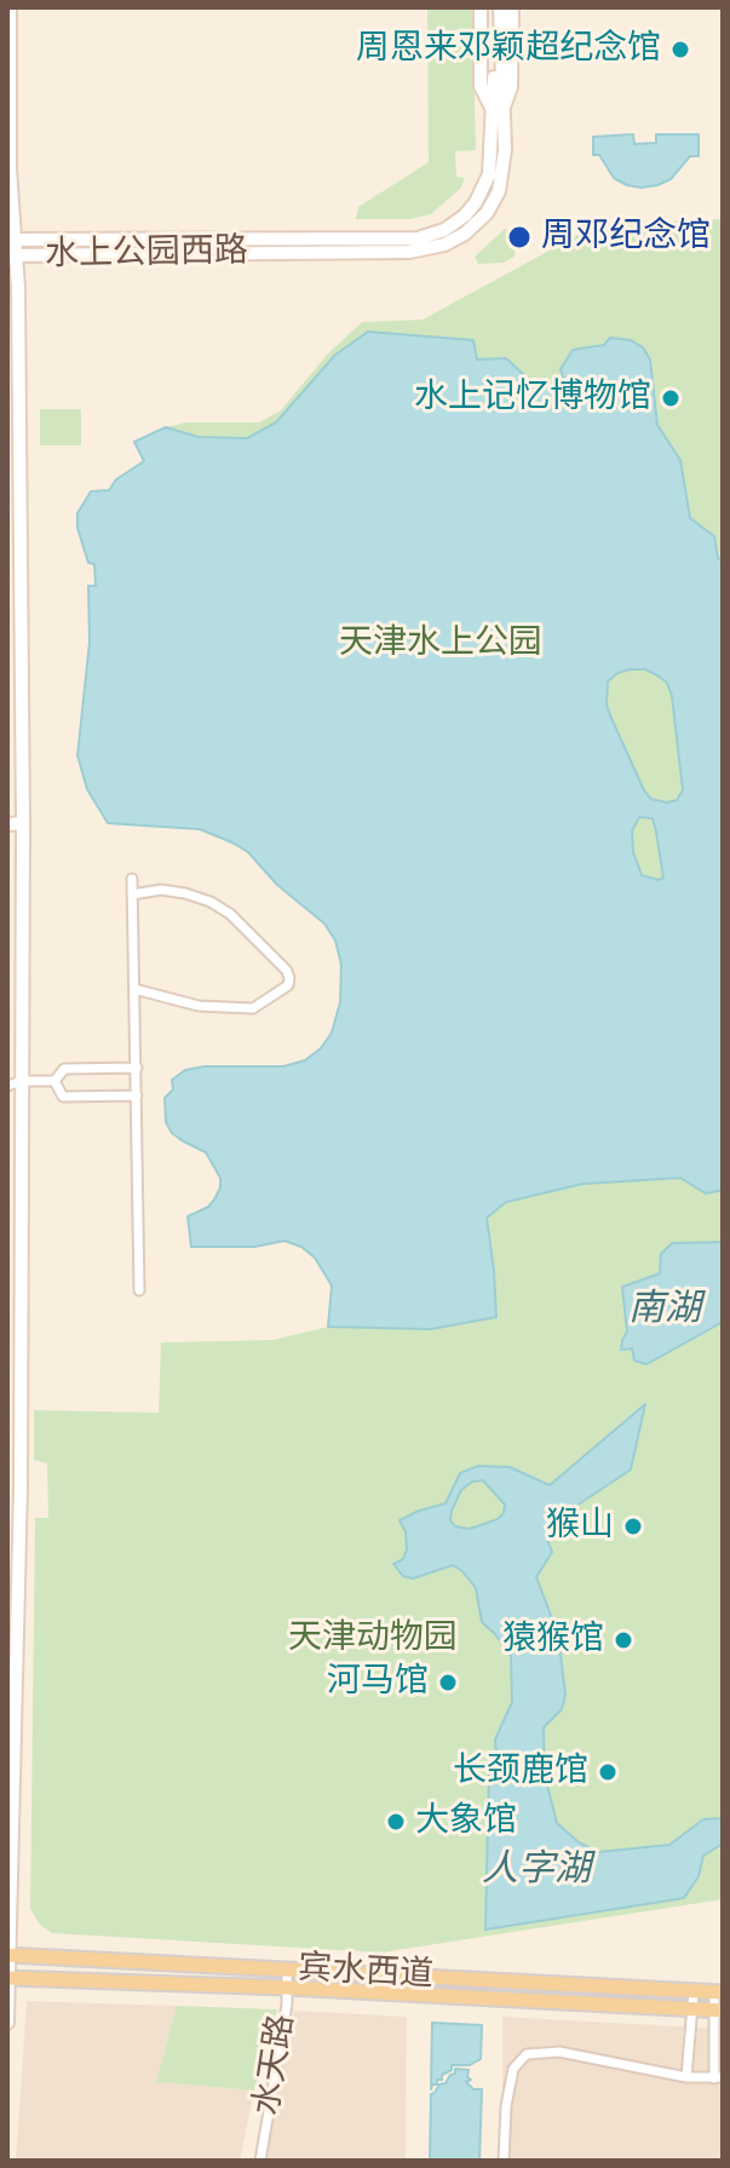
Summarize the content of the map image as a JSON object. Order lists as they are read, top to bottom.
{
  "streets": {
    "main road": ["水上公园西路", "宾水西道"],
    "street": ["水天路"]
  },
  "crossings": [
    ["水上公园西路", "宾水西道"],
    ["宾水西道", "水天路"]
  ],
  "water": ["南湖", "人字湖"],
  "parks": ["天津水上公园", "天津动物园"],
  "places": [
    "周恩来邓颖超纪念馆",
    "周邓纪念馆",
    "水上记忆博物馆",
    "猴山",
    "猿猴馆",
    "河马馆",
    "长颈鹿馆",
    "大象馆"
  ]
}
